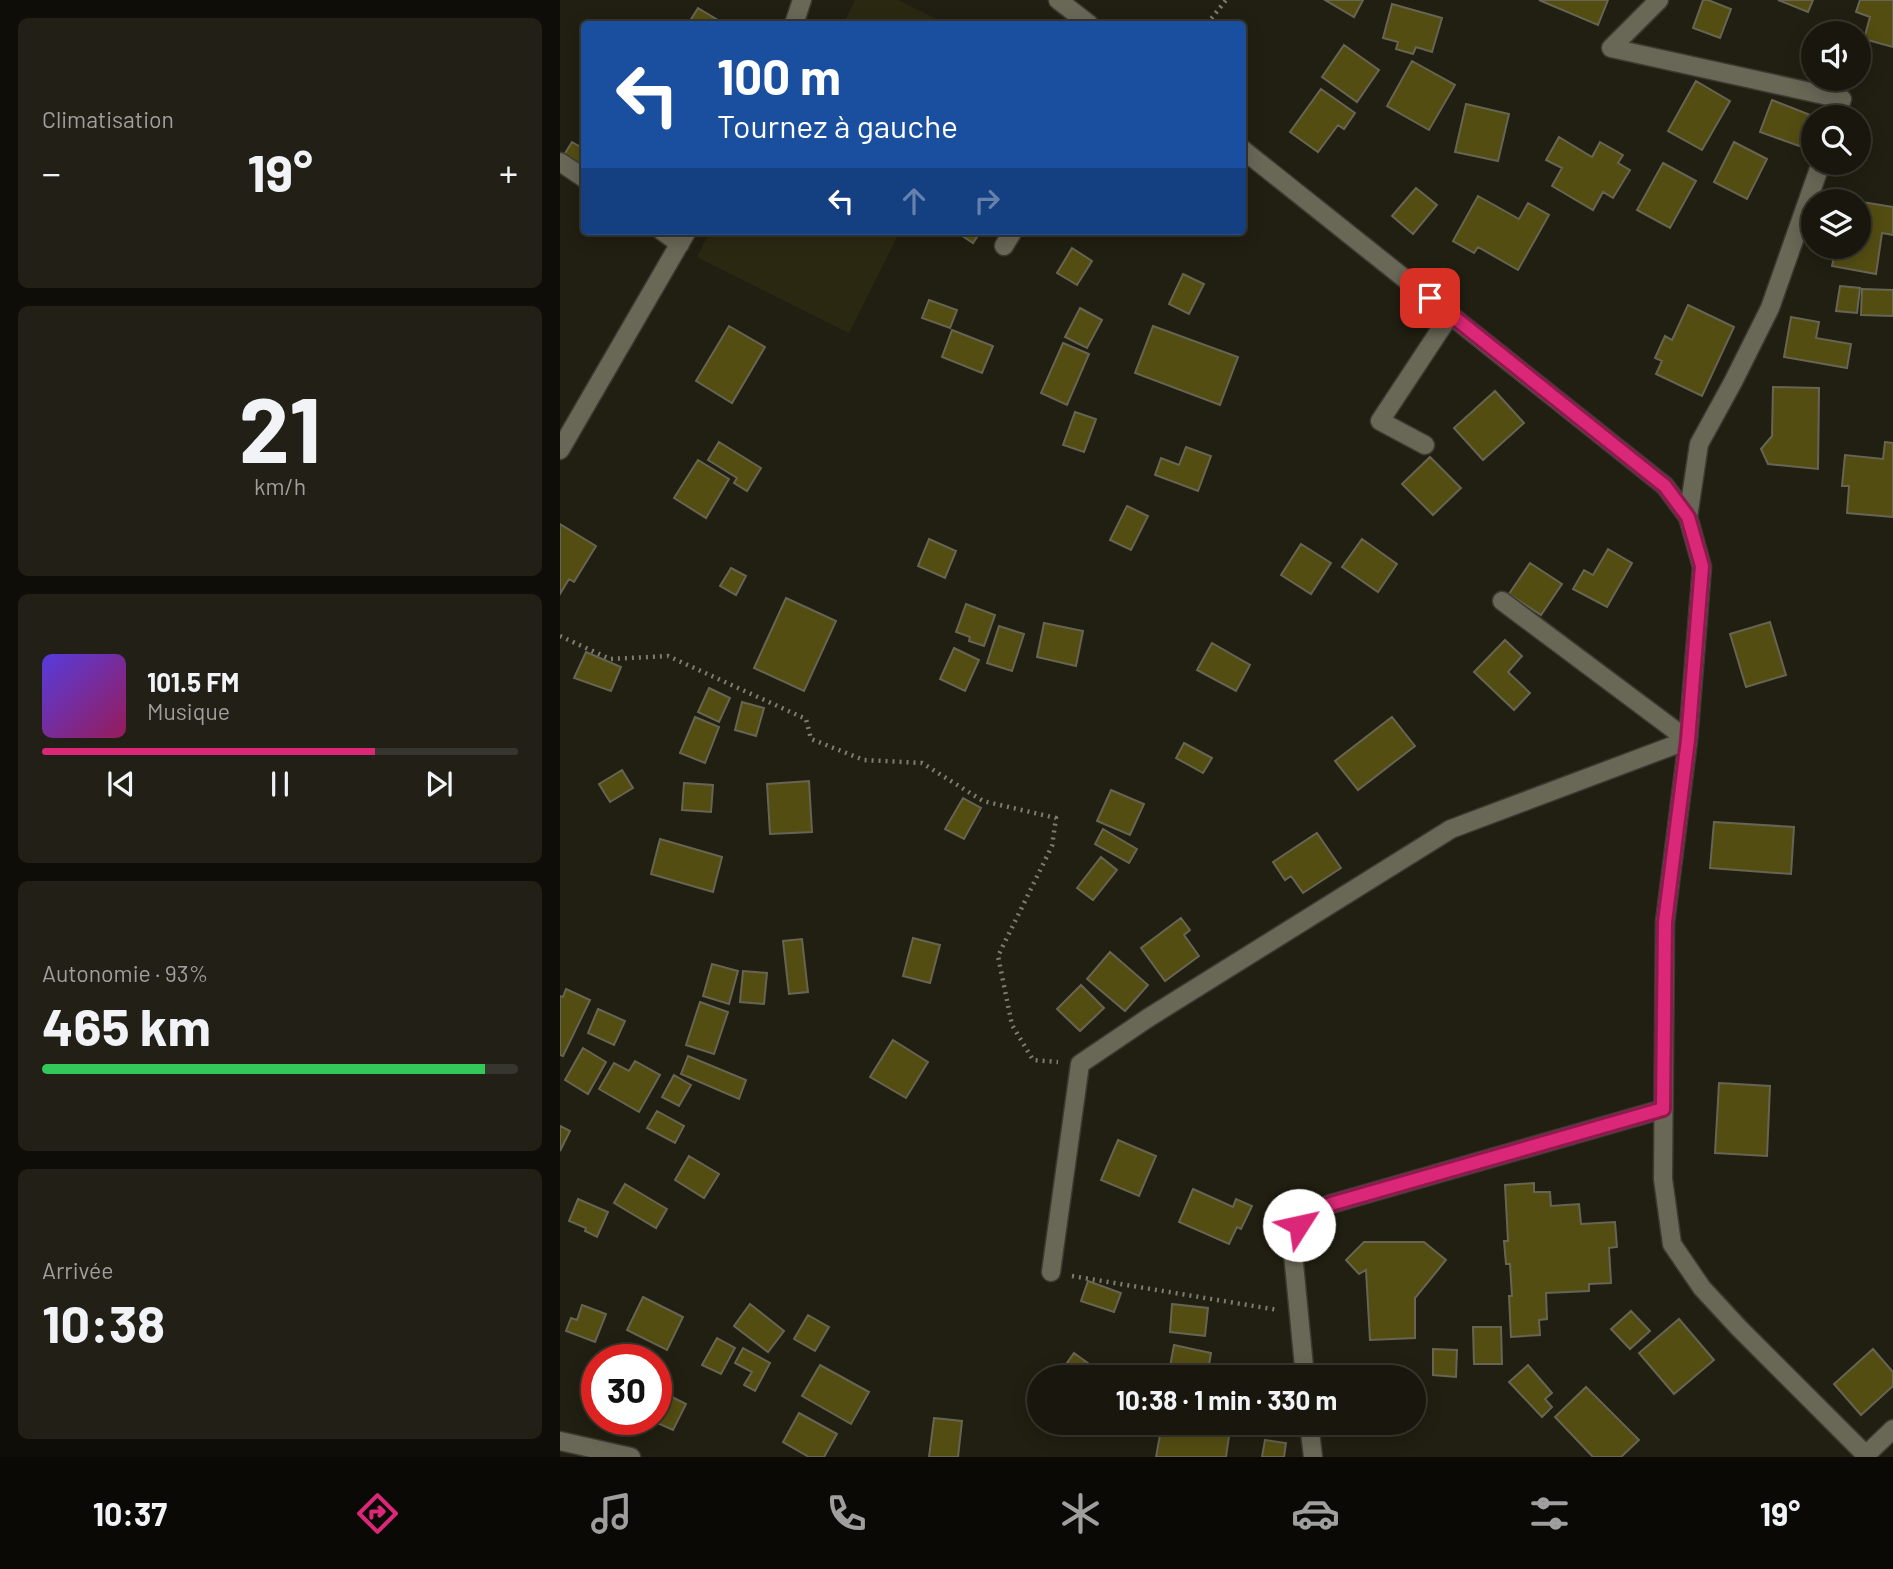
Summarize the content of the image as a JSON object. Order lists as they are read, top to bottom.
{
  "page": {
    "tile": [
      "Climatisation",
      ["21", "km/h"],
      ["Autonomie · 93%", "465 km"],
      ["Arrivée", "10:38"]
    ],
    "turn": ["100 m", "Tournez à gauche"],
    "heat": ["−", "19°", "+"],
    "song": ["101.5 FM", "Musique"],
    "limit": "30",
    "trip": "10:38 · 1 min · 330 m",
    "tabs": ["10:37", "19°"]
  }
}
